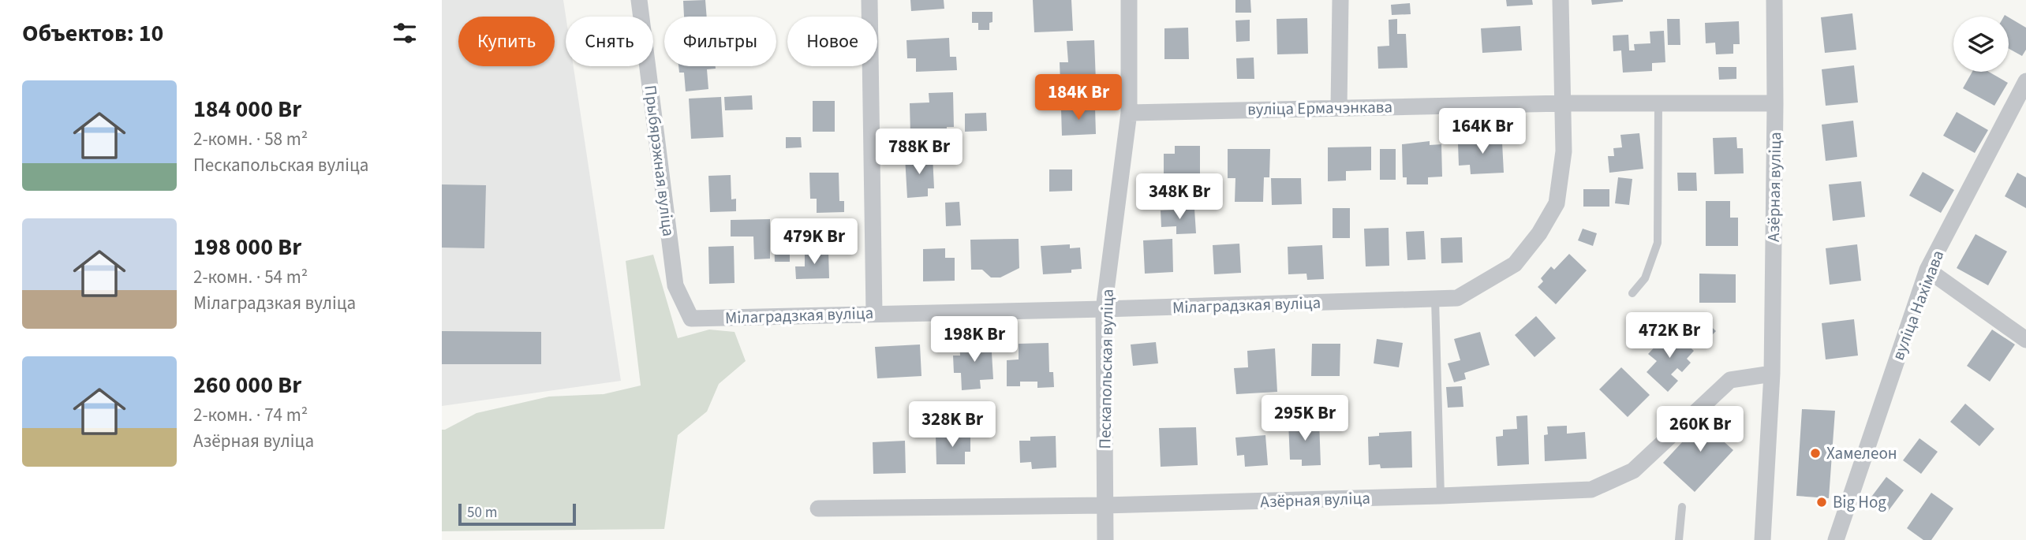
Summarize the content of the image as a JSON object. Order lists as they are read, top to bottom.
{
  "streets": {
    "street": [
      "вуліца Ермачэнкава",
      "Прыбярэжная вуліца",
      "Азёрная вуліца",
      "Мілаградзкая вуліца",
      "вуліца Нахімава",
      "Пескапольская вуліца"
    ]
  },
  "crossings": [
    ["вуліца Ермачэнкава", "Азёрная вуліца"],
    ["вуліца Ермачэнкава", "Мілаградзкая вуліца"],
    ["вуліца Ермачэнкава", "Пескапольская вуліца"],
    ["Прыбярэжная вуліца", "Мілаградзкая вуліца"],
    ["Азёрная вуліца", "Пескапольская вуліца"],
    ["Мілаградзкая вуліца", "Пескапольская вуліца"]
  ],
  "places": ["Хамелеон", "Big Hog"],
  "scale_bar": "50 m",
  "page": {
    "heading": "Объектов: 10",
    "chip": [
      "Купить",
      "Снять",
      "Фильтры",
      "Новое"
    ],
    "list": [
      {
        "name": "184 000 Br",
        "note": "2-комн. · 58 m² · Пескапольская вуліца"
      },
      {
        "name": "198 000 Br",
        "note": "2-комн. · 54 m² · Мілаградзкая вуліца"
      },
      {
        "name": "260 000 Br",
        "note": "2-комн. · 74 m² · Азёрная вуліца"
      }
    ],
    "price": [
      "184K Br",
      "164K Br",
      "788K Br",
      "348K Br",
      "479K Br",
      "472K Br",
      "198K Br",
      "295K Br",
      "328K Br",
      "260K Br"
    ],
    "scale": "50 m"
  }
}
